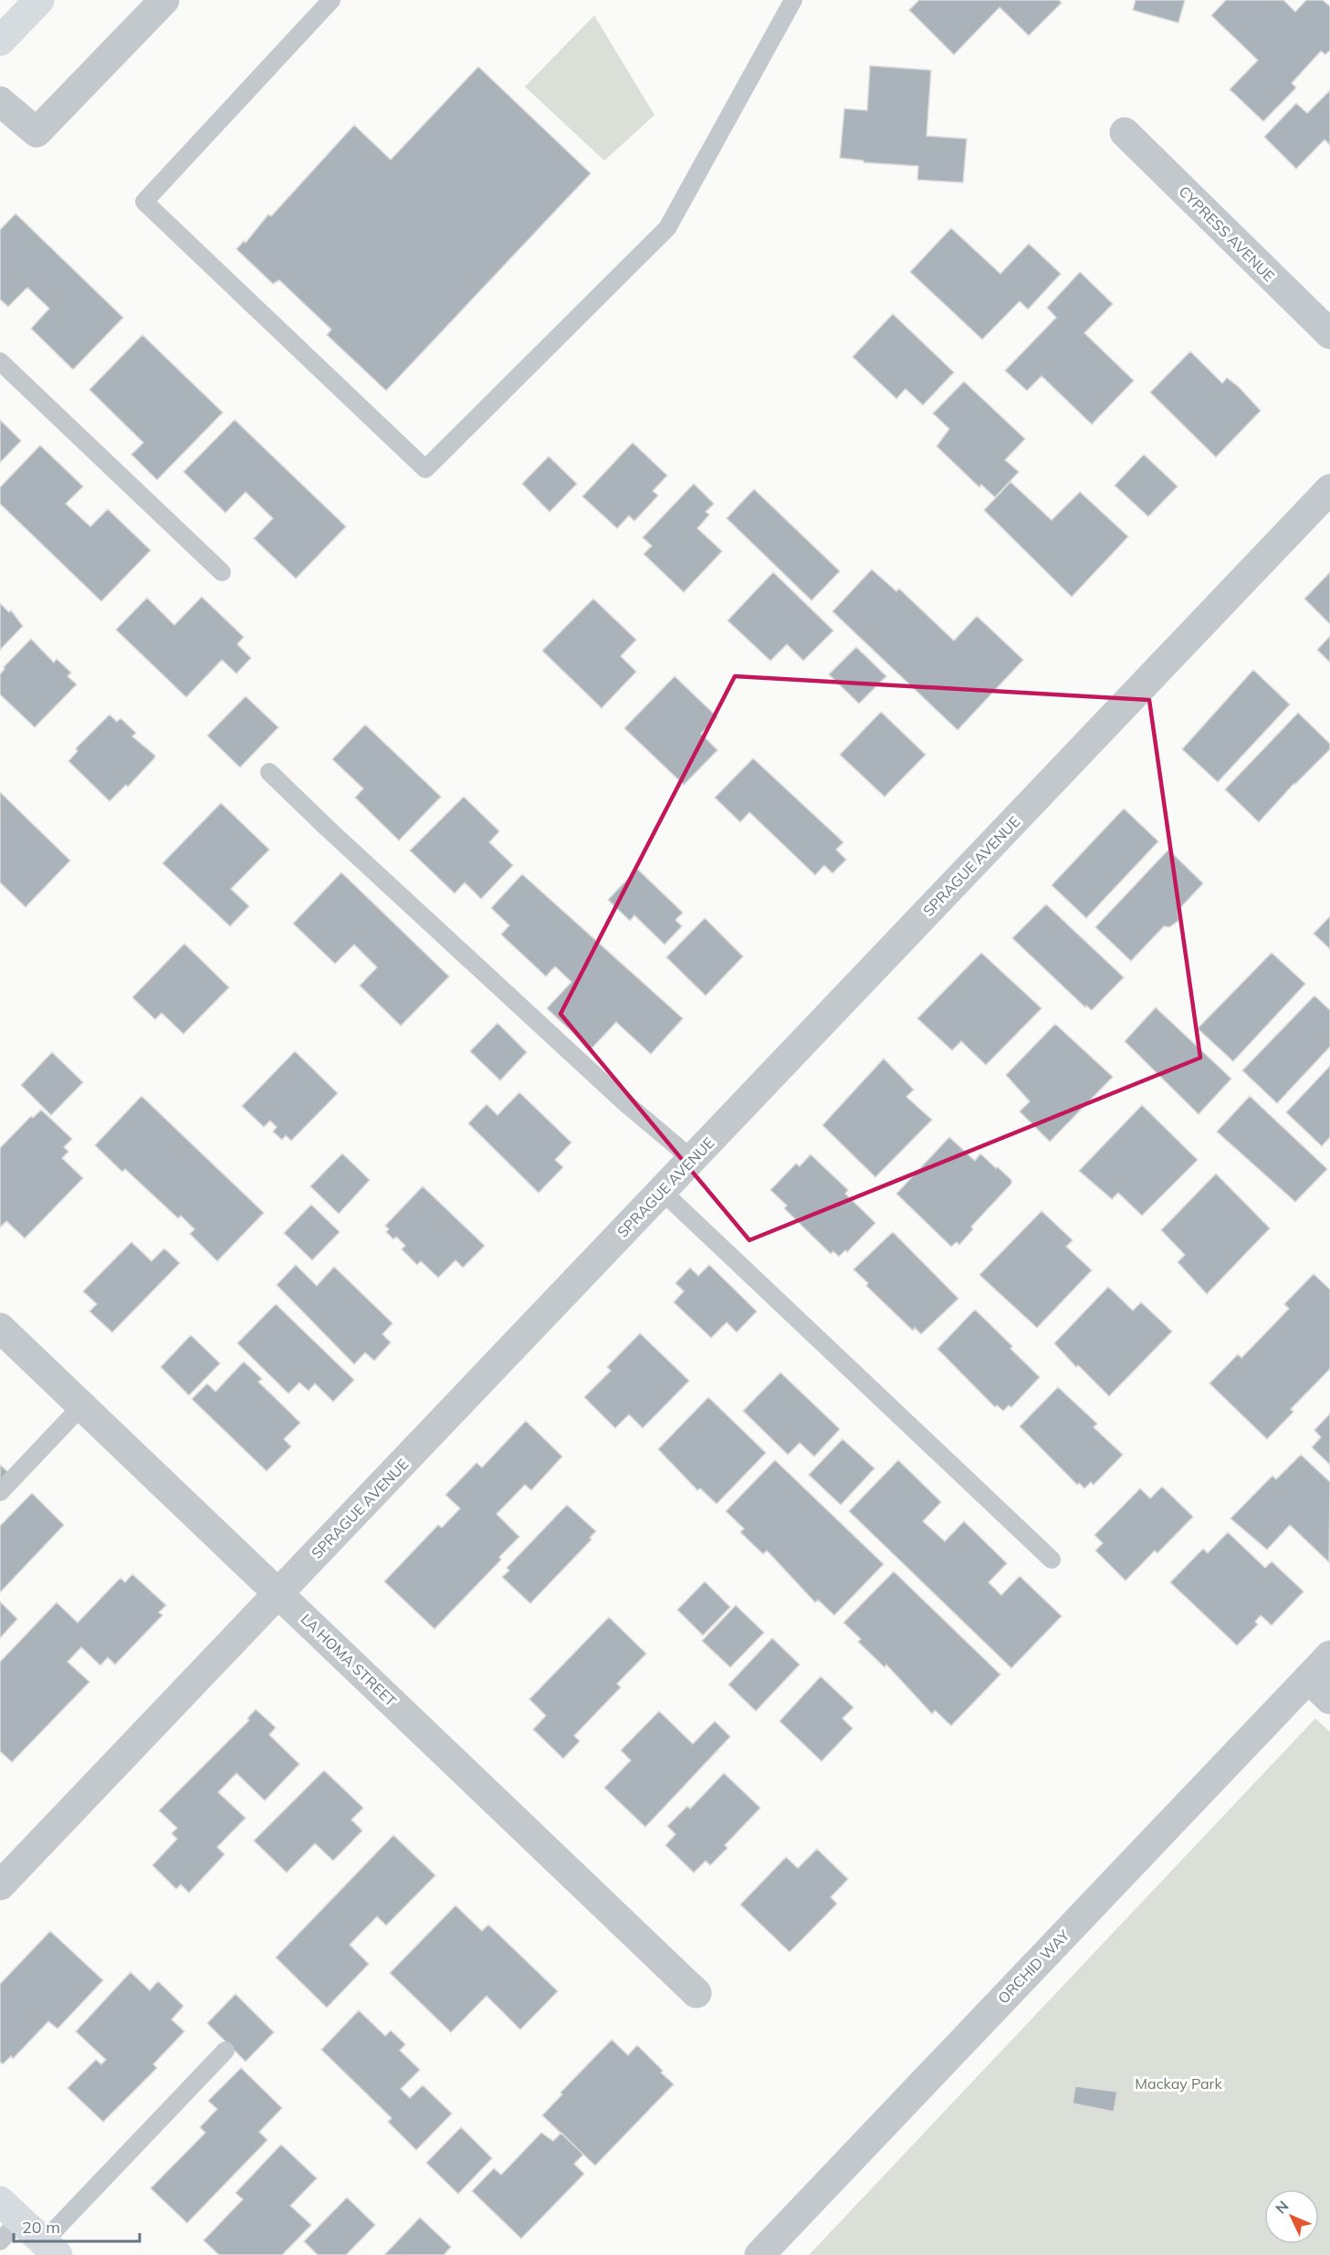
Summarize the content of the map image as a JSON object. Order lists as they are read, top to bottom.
{
  "streets": {
    "street": [
      "CYPRESS AVENUE",
      "SPRAGUE AVENUE",
      "LA HOMA STREET",
      "ORCHID WAY"
    ]
  },
  "crossings": [
    ["SPRAGUE AVENUE", "LA HOMA STREET"]
  ],
  "parks": ["Mackay Park"],
  "scale_bar": "20 m",
  "north": "top left"
}
